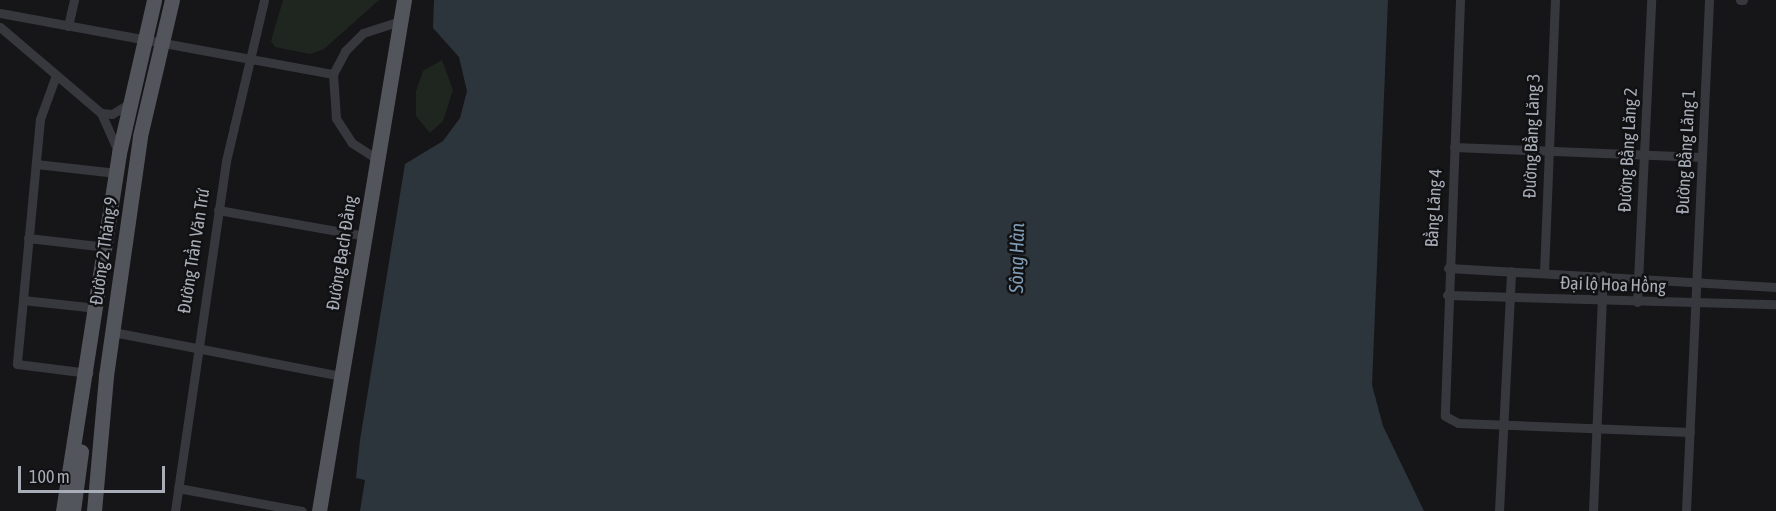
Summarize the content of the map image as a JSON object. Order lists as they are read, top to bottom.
{
  "streets": {
    "main road": ["Đường 2 Tháng 9", "Đường Bạch Đằng"],
    "street": [
      "Đường Bằng Lăng 3",
      "Đường Bằng Lăng 2",
      "Đường Bằng Lăng 1",
      "Bằng Lăng 4",
      "Đường Trần Văn Trứ",
      "Đại lộ Hoa Hồng"
    ]
  },
  "crossings": [
    ["Đường Bằng Lăng 3", "Đại lộ Hoa Hồng"],
    ["Đường Bằng Lăng 2", "Đại lộ Hoa Hồng"],
    ["Đường Bằng Lăng 1", "Đại lộ Hoa Hồng"],
    ["Bằng Lăng 4", "Đại lộ Hoa Hồng"]
  ],
  "water": ["Sông Hàn"],
  "scale_bar": "100 m"
}
